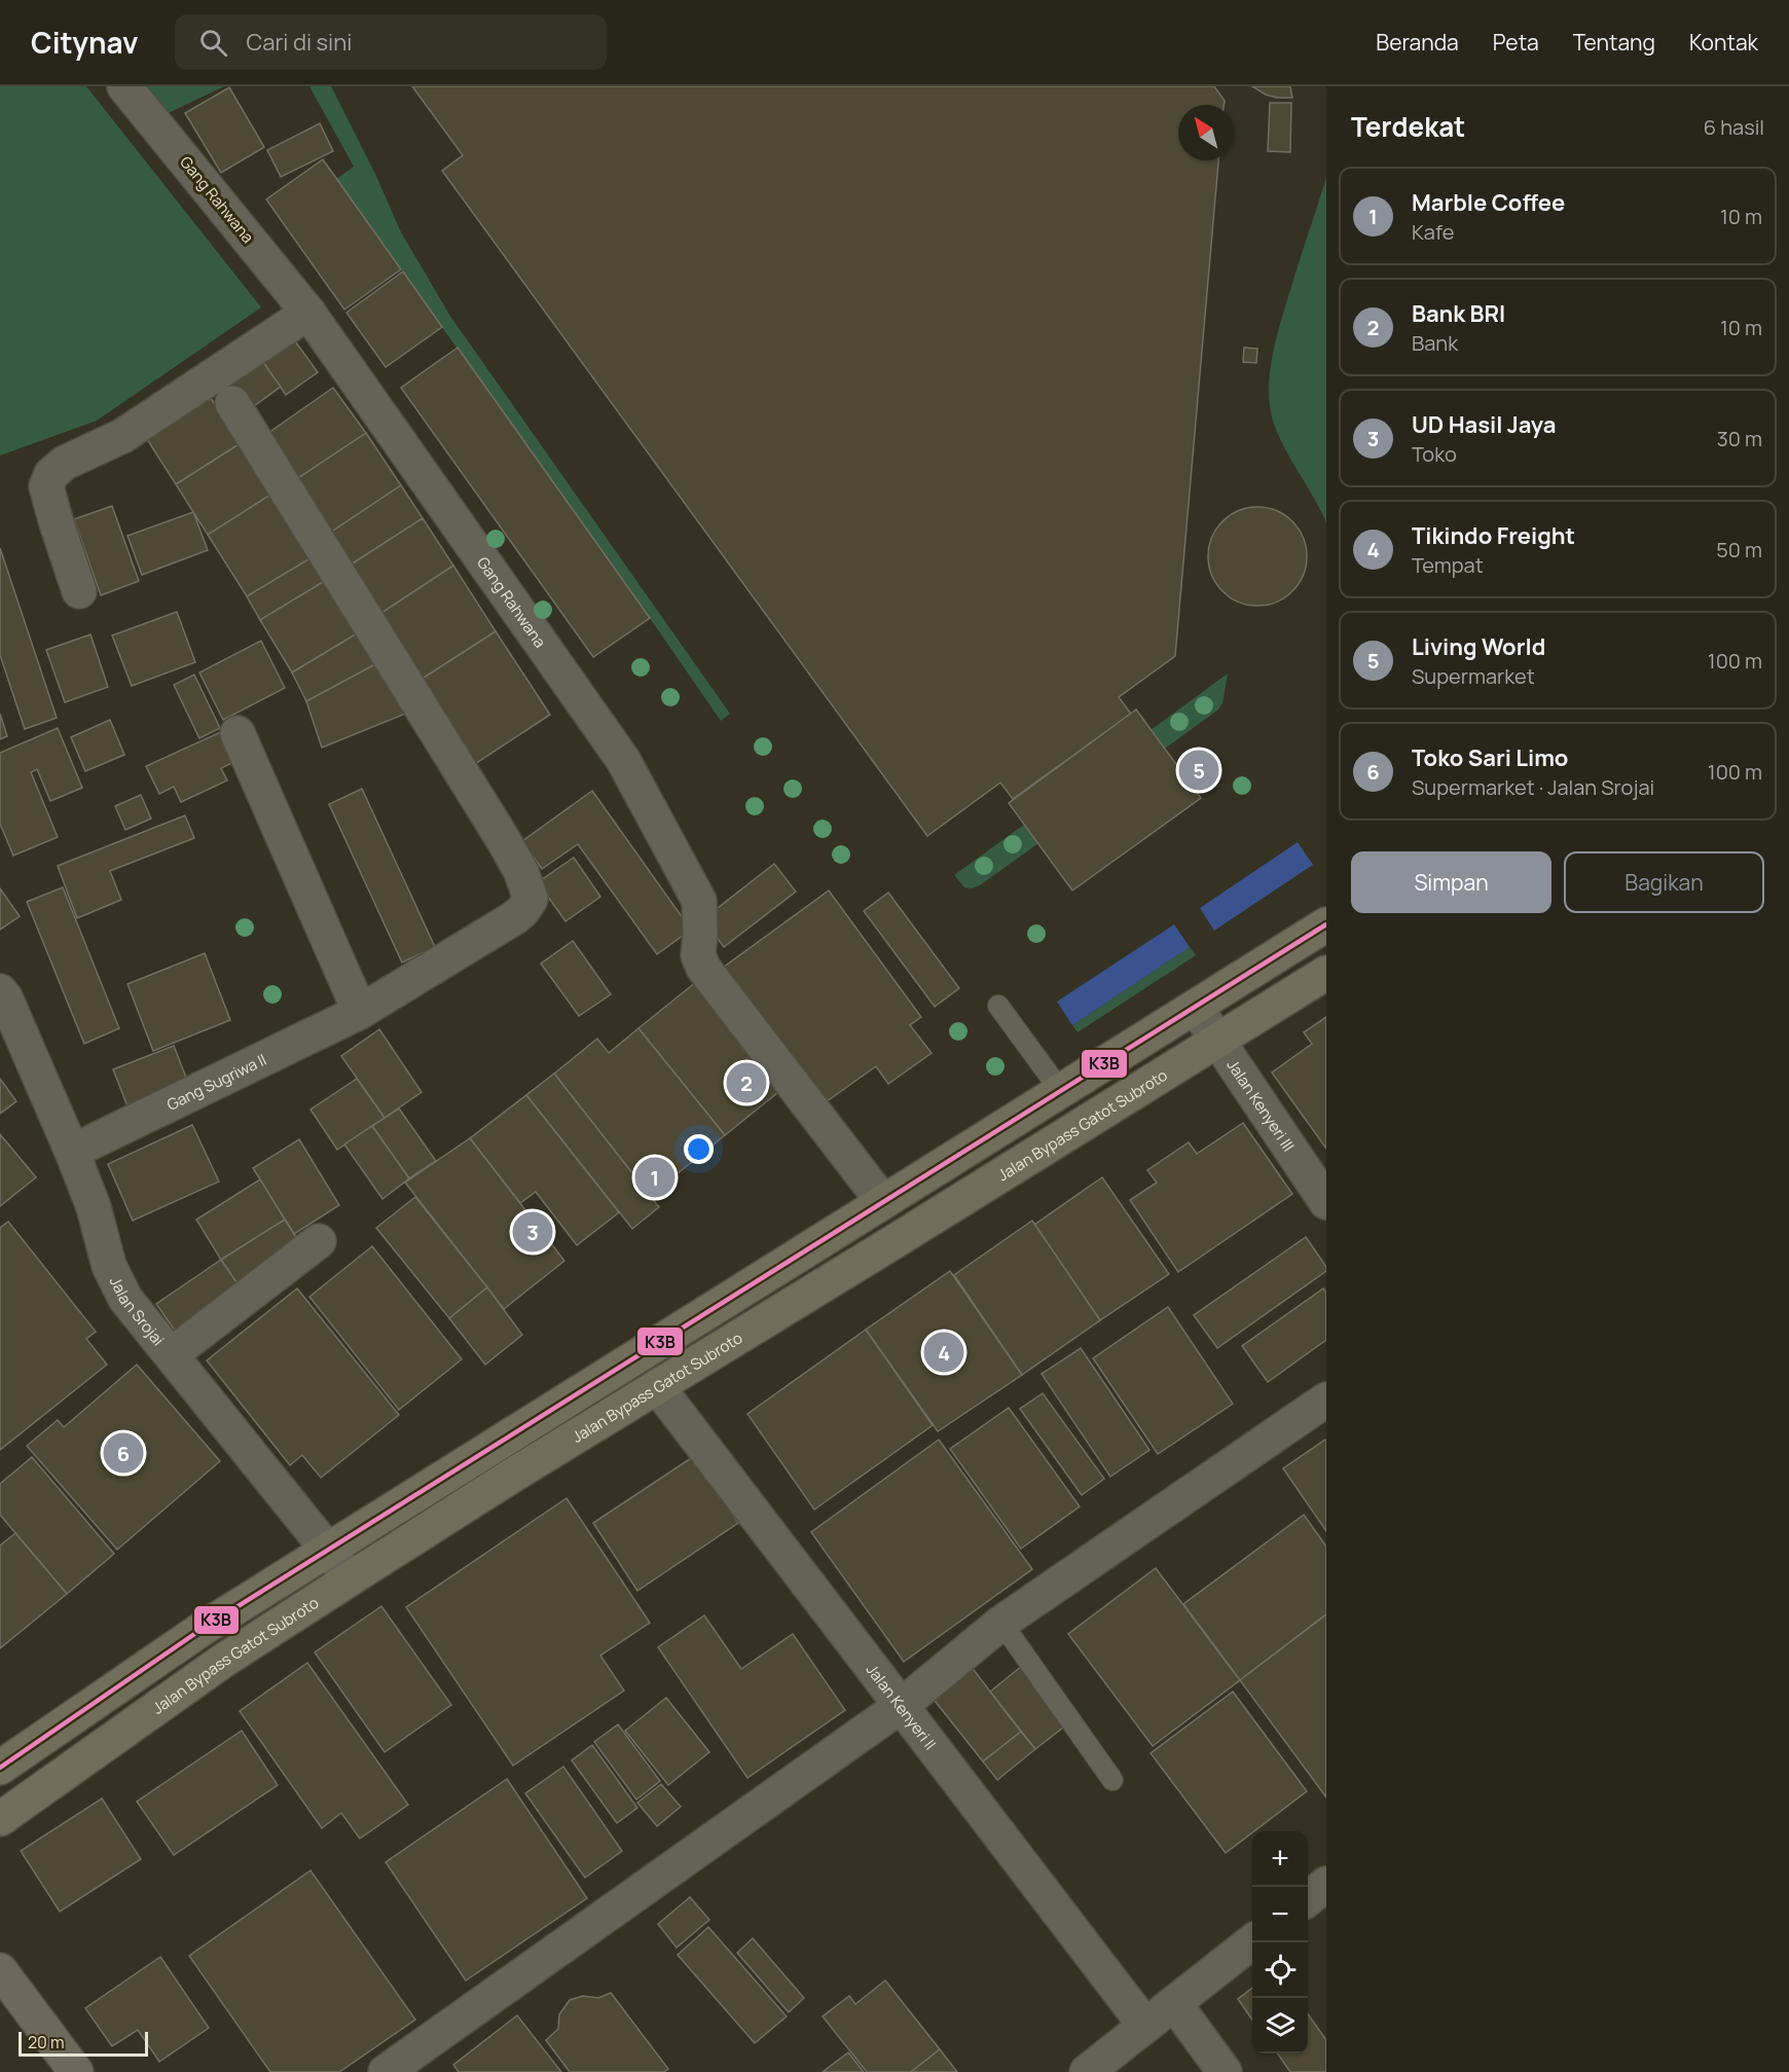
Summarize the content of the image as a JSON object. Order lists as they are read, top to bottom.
{
  "streets": {
    "highway": ["Jalan Bypass Gatot Subroto"],
    "street": [
      "Gang Rahwana",
      "Gang Sugriwa II",
      "Jalan Kenyeri III",
      "Jalan Srojai",
      "Jalan Kenyeri II"
    ]
  },
  "crossings": [
    ["Gang Sugriwa II", "Jalan Srojai"],
    ["Jalan Kenyeri III", "Jalan Bypass Gatot Subroto"],
    ["Jalan Bypass Gatot Subroto", "Jalan Srojai"],
    ["Jalan Bypass Gatot Subroto", "Jalan Kenyeri II"]
  ],
  "lines": ["transit line K3B"],
  "scale_bar": "20 m",
  "north": "top left",
  "page": {
    "header": "Citynav",
    "search": "Cari di sini",
    "nav": [
      "Beranda",
      "Peta",
      "Tentang",
      "Kontak"
    ],
    "heading": ["Terdekat", "6 hasil"],
    "list": [
      {
        "mark": "1",
        "name": "Marble Coffee",
        "note": "Kafe",
        "value": "10 m"
      },
      {
        "mark": "2",
        "name": "Bank BRI",
        "note": "Bank",
        "value": "10 m"
      },
      {
        "mark": "3",
        "name": "UD Hasil Jaya",
        "note": "Toko",
        "value": "30 m"
      },
      {
        "mark": "4",
        "name": "Tikindo Freight",
        "note": "Tempat",
        "value": "50 m"
      },
      {
        "mark": "5",
        "name": "Living World",
        "note": "Supermarket",
        "value": "100 m"
      },
      {
        "mark": "6",
        "name": "Toko Sari Limo",
        "note": "Supermarket · Jalan Srojai",
        "value": "100 m"
      }
    ],
    "pins": [
      "5",
      "2",
      "1",
      "3",
      "4",
      "6"
    ],
    "buttons": ["Simpan", "Bagikan"],
    "map_buttons": ["+", "−"],
    "scale": "20 m"
  }
}
